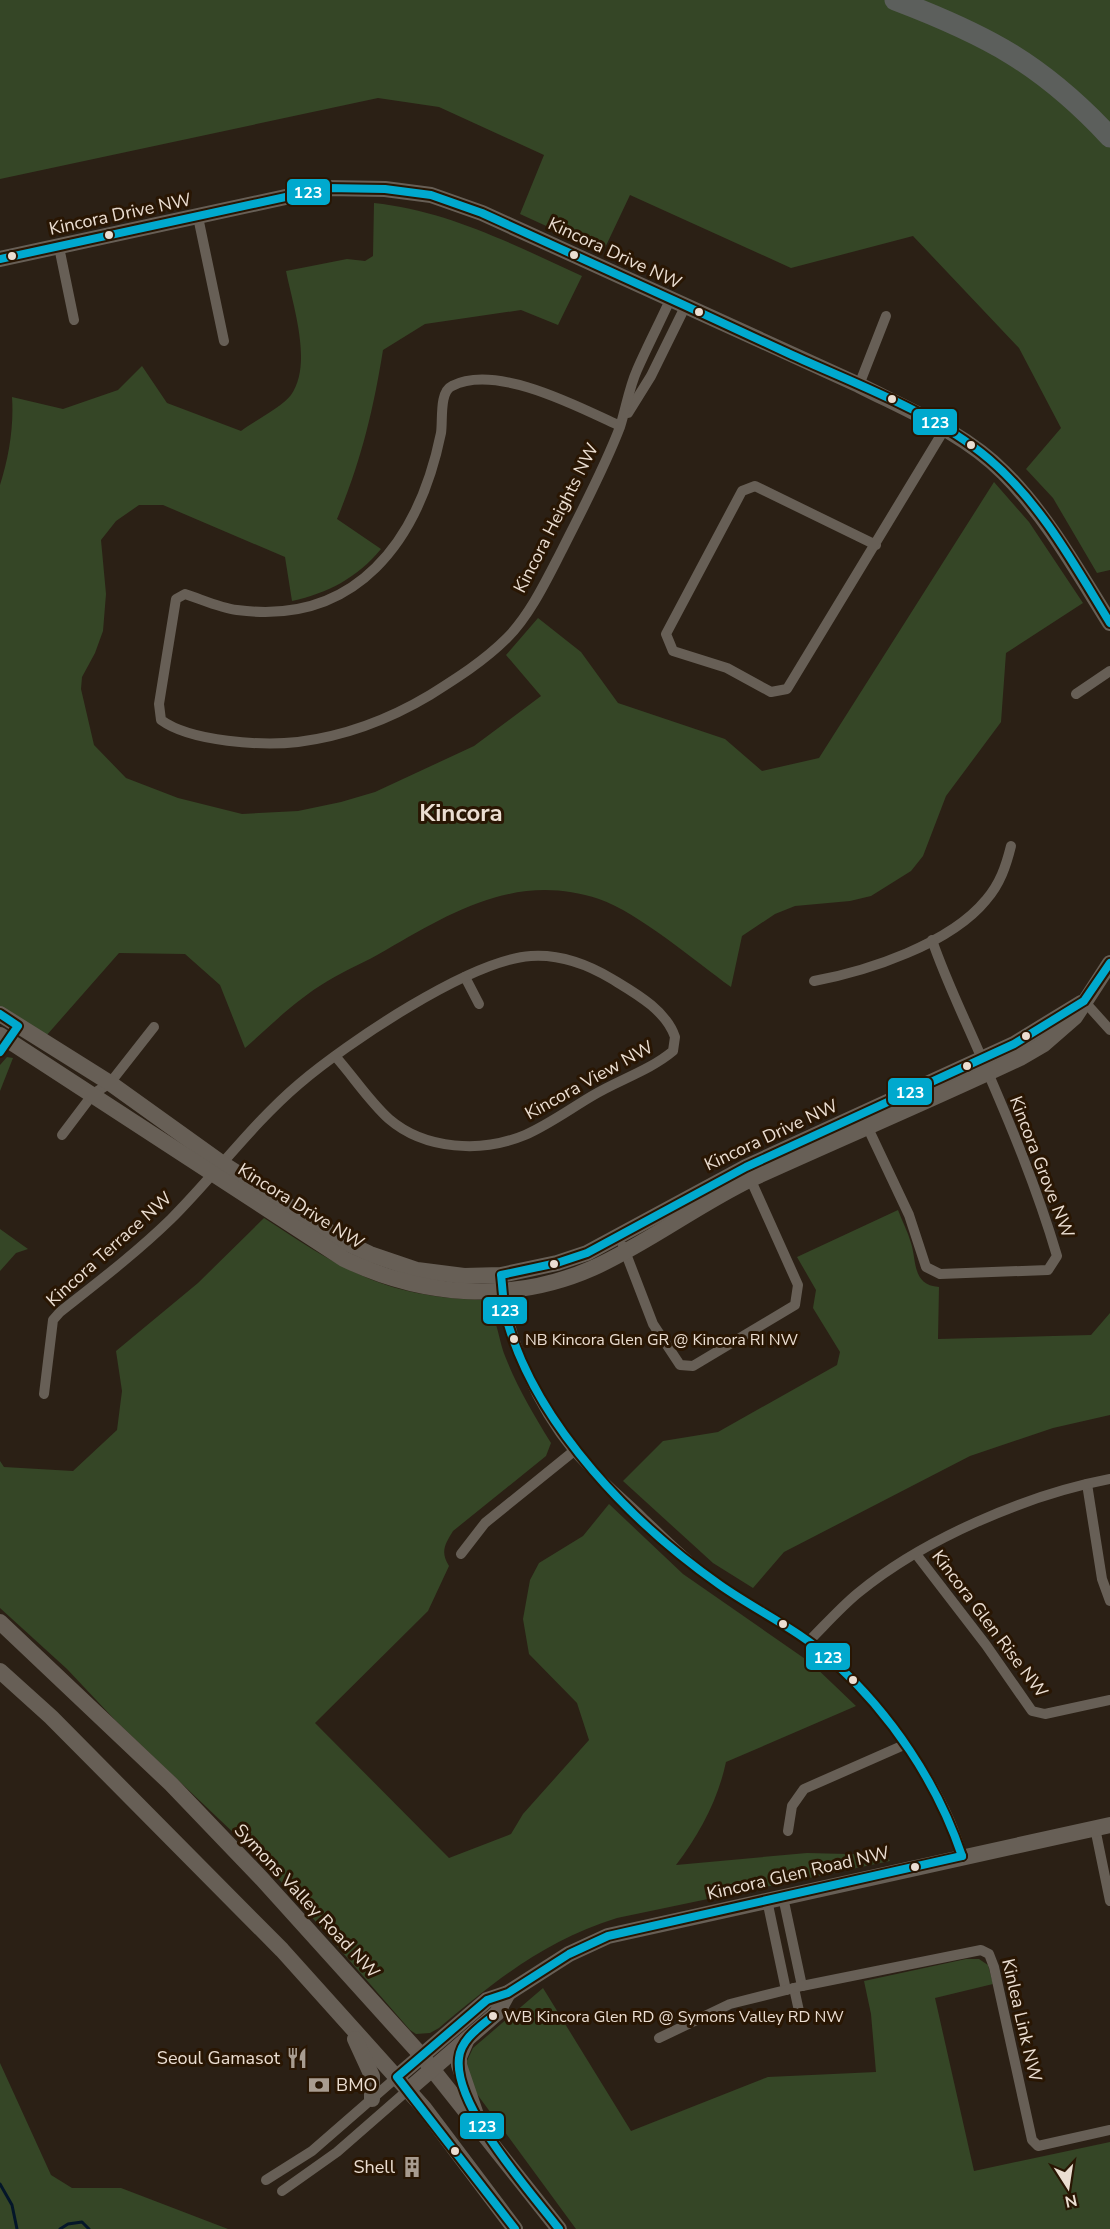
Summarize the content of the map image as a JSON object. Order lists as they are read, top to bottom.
{
  "streets": {
    "street": [
      "Kincora Drive NW",
      "Kincora Heights NW",
      "Kincora View NW",
      "Kincora Grove NW",
      "Kincora Terrace NW",
      "Kincora Glen Rise NW",
      "Kincora Glen Road NW",
      "Symons Valley Road NW",
      "Kinlea Link NW"
    ]
  },
  "crossings": [
    ["Kincora Drive NW", "Kincora Heights NW"],
    ["Kincora Drive NW", "Kincora View NW"],
    ["Kincora Drive NW", "Kincora Grove NW"],
    ["Kincora Drive NW", "Kincora Terrace NW"],
    ["Kincora View NW", "Kincora Terrace NW"],
    ["Kincora Glen Road NW", "Symons Valley Road NW"]
  ],
  "districts": ["Kincora"],
  "places": {
    "other": ["NB Kincora Glen GR @ Kincora RI NW", "WB Kincora Glen RD @ Symons Valley RD NW"],
    "restaurant": ["Seoul Gamasot"],
    "bank": ["BMO"],
    "building": ["Shell"]
  },
  "lines": ["transit line 123"],
  "north": "bottom"
}
